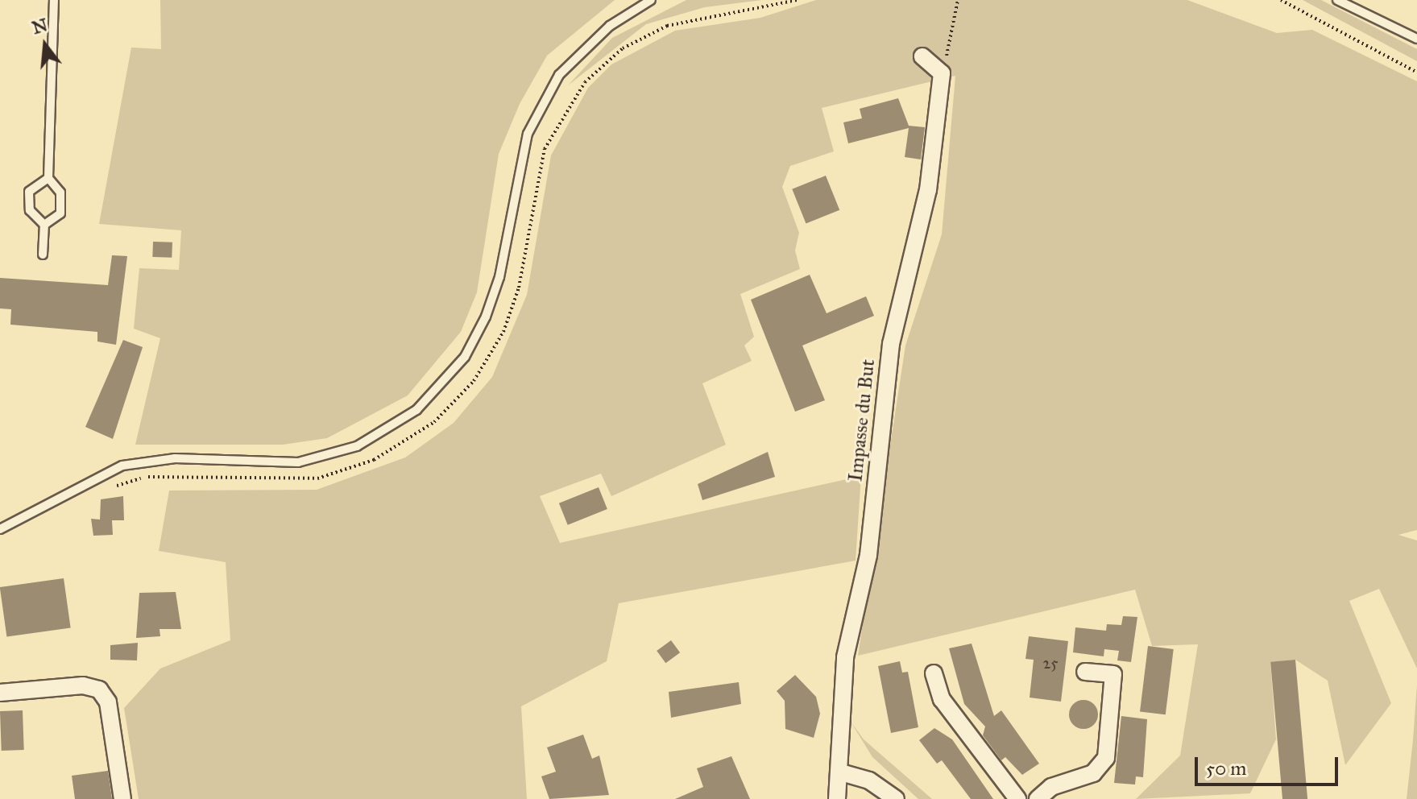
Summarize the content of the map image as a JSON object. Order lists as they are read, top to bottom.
{
  "streets": {
    "street": ["Impasse du But"]
  },
  "house_numbers": ["25"],
  "scale_bar": "50 m",
  "north": "top"
}
